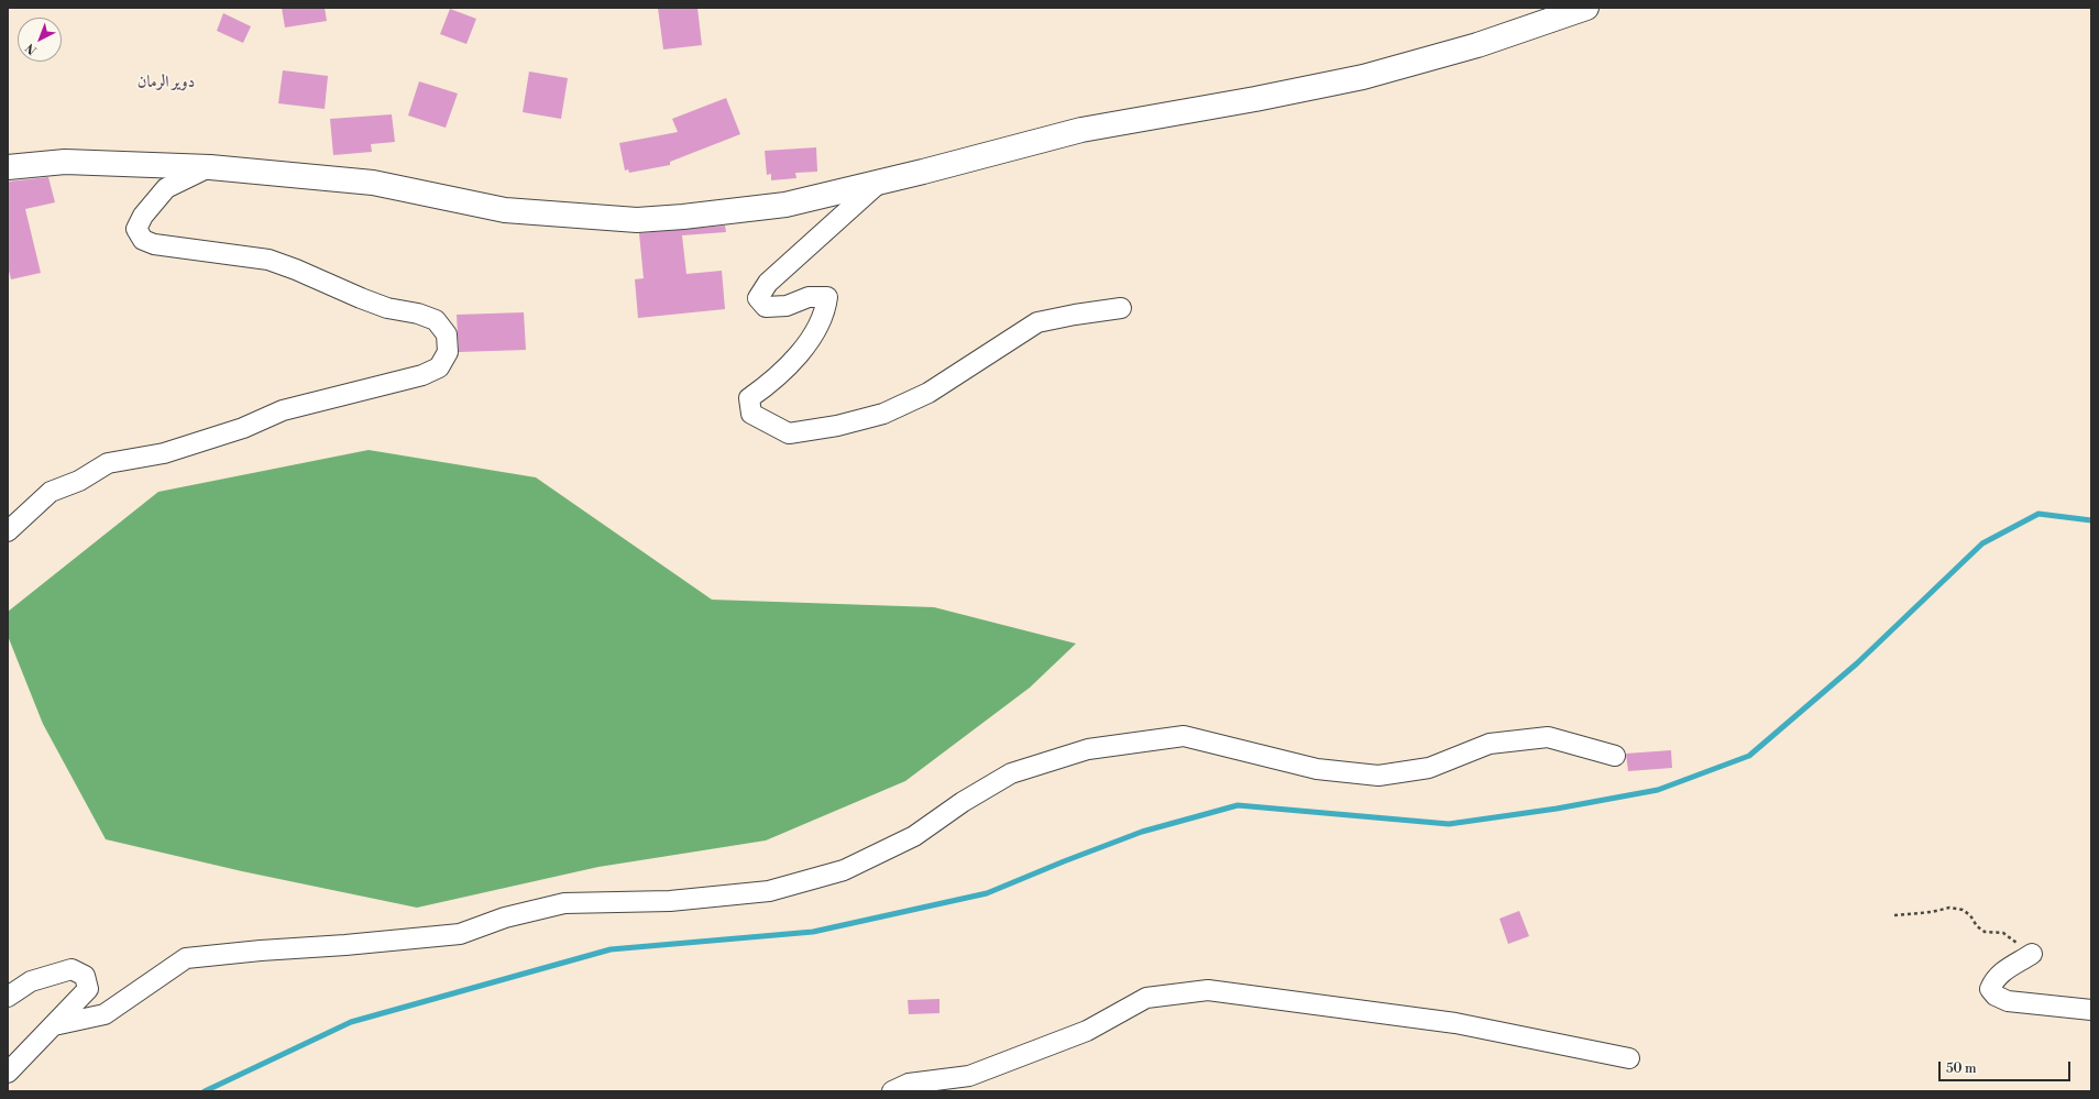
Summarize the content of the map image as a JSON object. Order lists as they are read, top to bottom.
{
  "districts": ["دوير الرمان"],
  "scale_bar": "50 m",
  "north": "bottom left"
}
